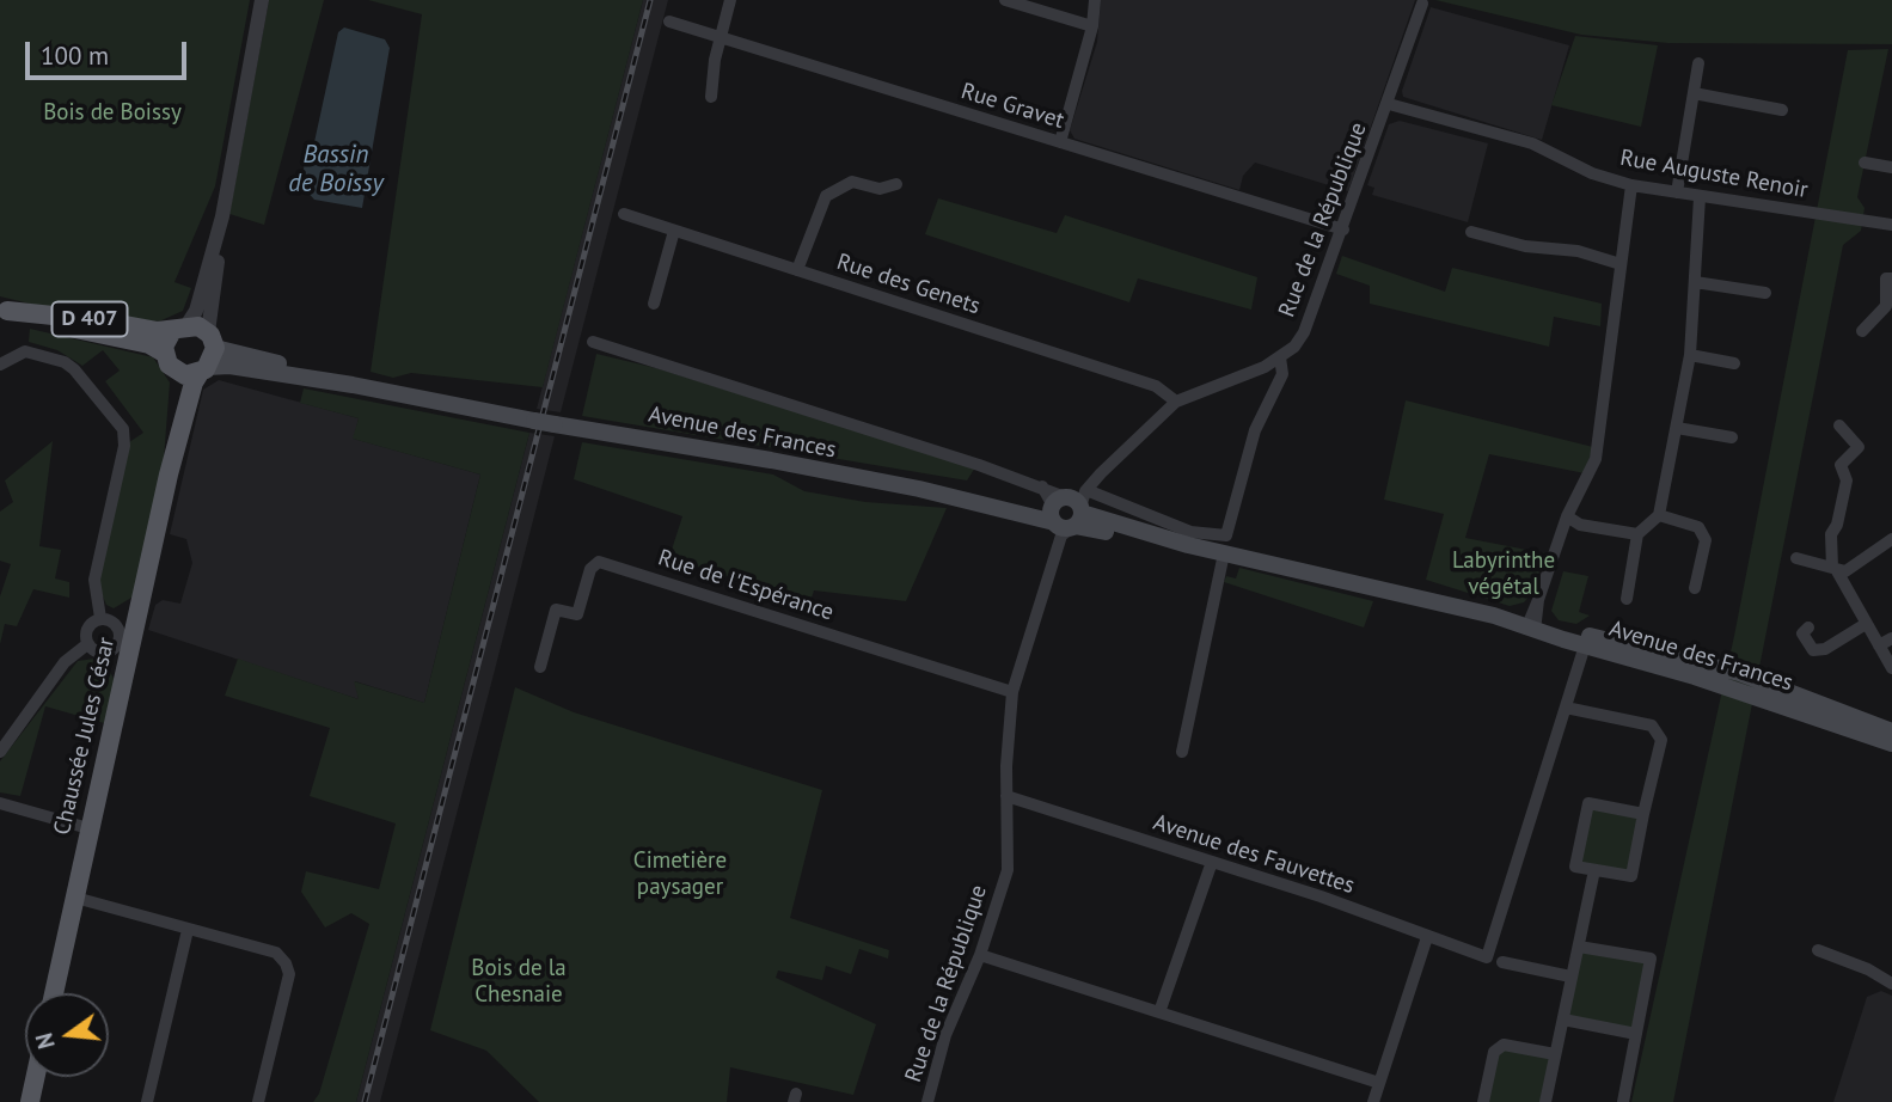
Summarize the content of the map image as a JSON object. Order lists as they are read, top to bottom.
{
  "streets": {
    "main road": ["D 407", "Avenue des Frances", "Chaussée Jules César"],
    "street": [
      "Rue Gravet",
      "Rue Auguste Renoir",
      "Rue de la République",
      "Rue des Genets",
      "Rue de l'Espérance",
      "Avenue des Fauvettes"
    ]
  },
  "crossings": [
    ["Rue Gravet", "Rue de la République"],
    ["Rue Auguste Renoir", "Rue de la République"],
    ["Rue de la République", "Rue des Genets"],
    ["Rue de la République", "Avenue des Frances"],
    ["Rue de la République", "Rue de l'Espérance"],
    ["Rue de la République", "Avenue des Fauvettes"]
  ],
  "water": ["Bassin de Boissy"],
  "parks": [
    "Bois de Boissy",
    "Labyrinthe végétal",
    "Cimetière paysager",
    "Bois de la Chesnaie"
  ],
  "scale_bar": "100 m",
  "north": "left"
}
